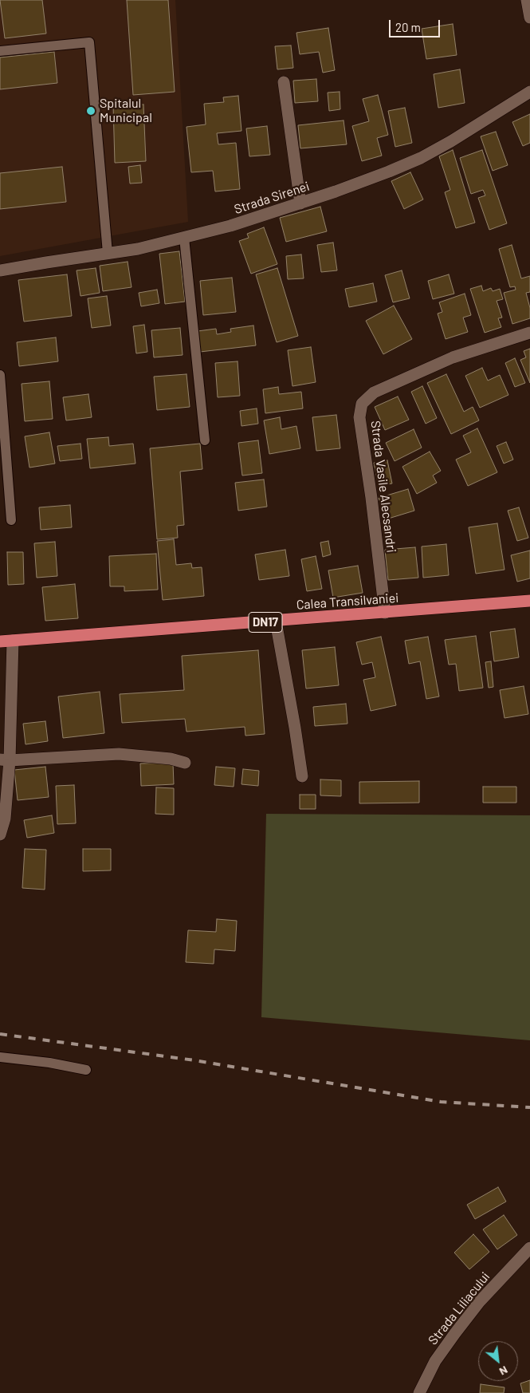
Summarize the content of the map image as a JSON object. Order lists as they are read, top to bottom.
{
  "streets": {
    "highway": ["Calea Transilvaniei", "DN17"],
    "street": ["Strada Sirenei", "Strada Vasile Alecsandri", "Strada Liliacului"]
  },
  "crossings": [
    ["Strada Vasile Alecsandri", "Calea Transilvaniei"]
  ],
  "places": ["Spitalul Municipal"],
  "scale_bar": "20 m",
  "north": "bottom right"
}
